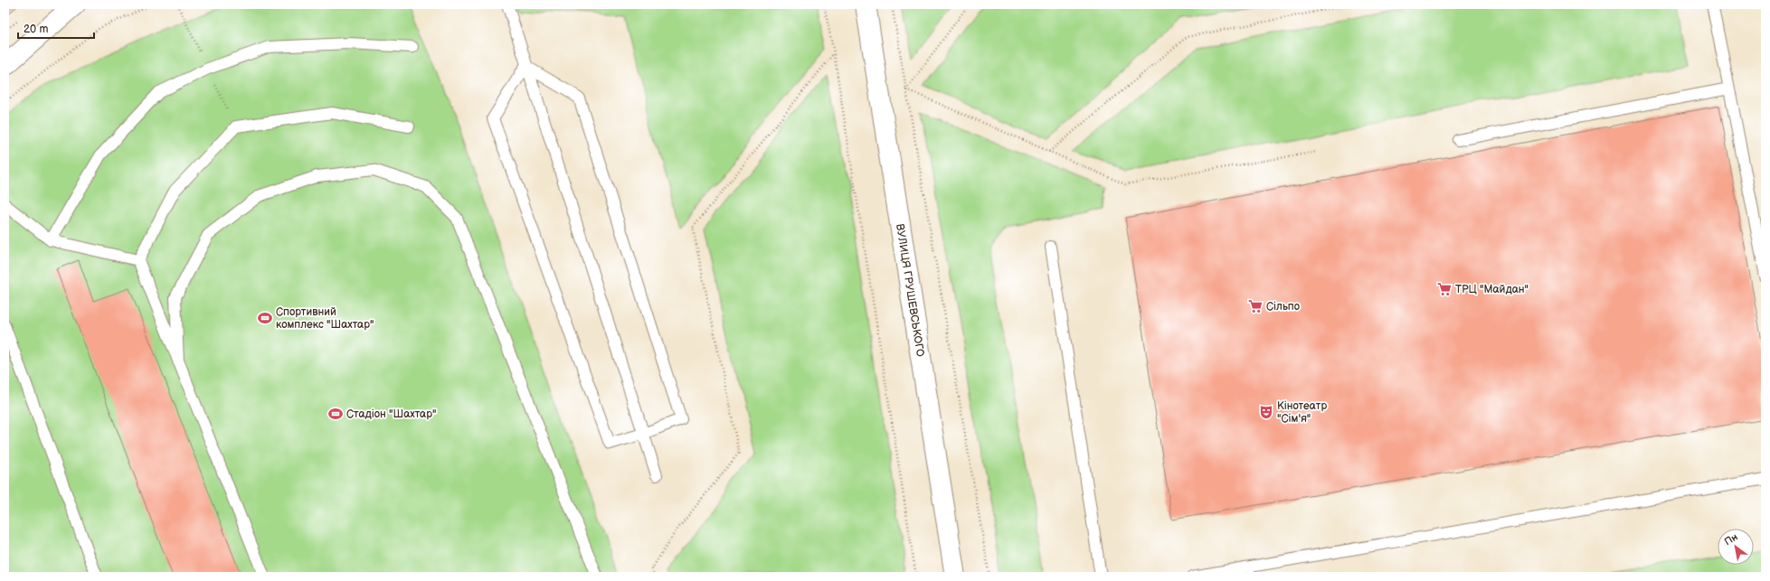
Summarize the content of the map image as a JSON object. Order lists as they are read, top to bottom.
{
  "streets": {
    "street": ["ВУЛИЦЯ ГРУШЕВСЬКОГО"]
  },
  "places": {
    "supermarket": ["ТРЦ \"Майдан\"", "Сільпо"],
    "sports": ["Спортивний комплекс \"Шахтар\"", "Стадіон \"Шахтар\""],
    "theatre": ["Кінотеатр \"Сім'я\""]
  },
  "scale_bar": "20 m",
  "north": "top left"
}
